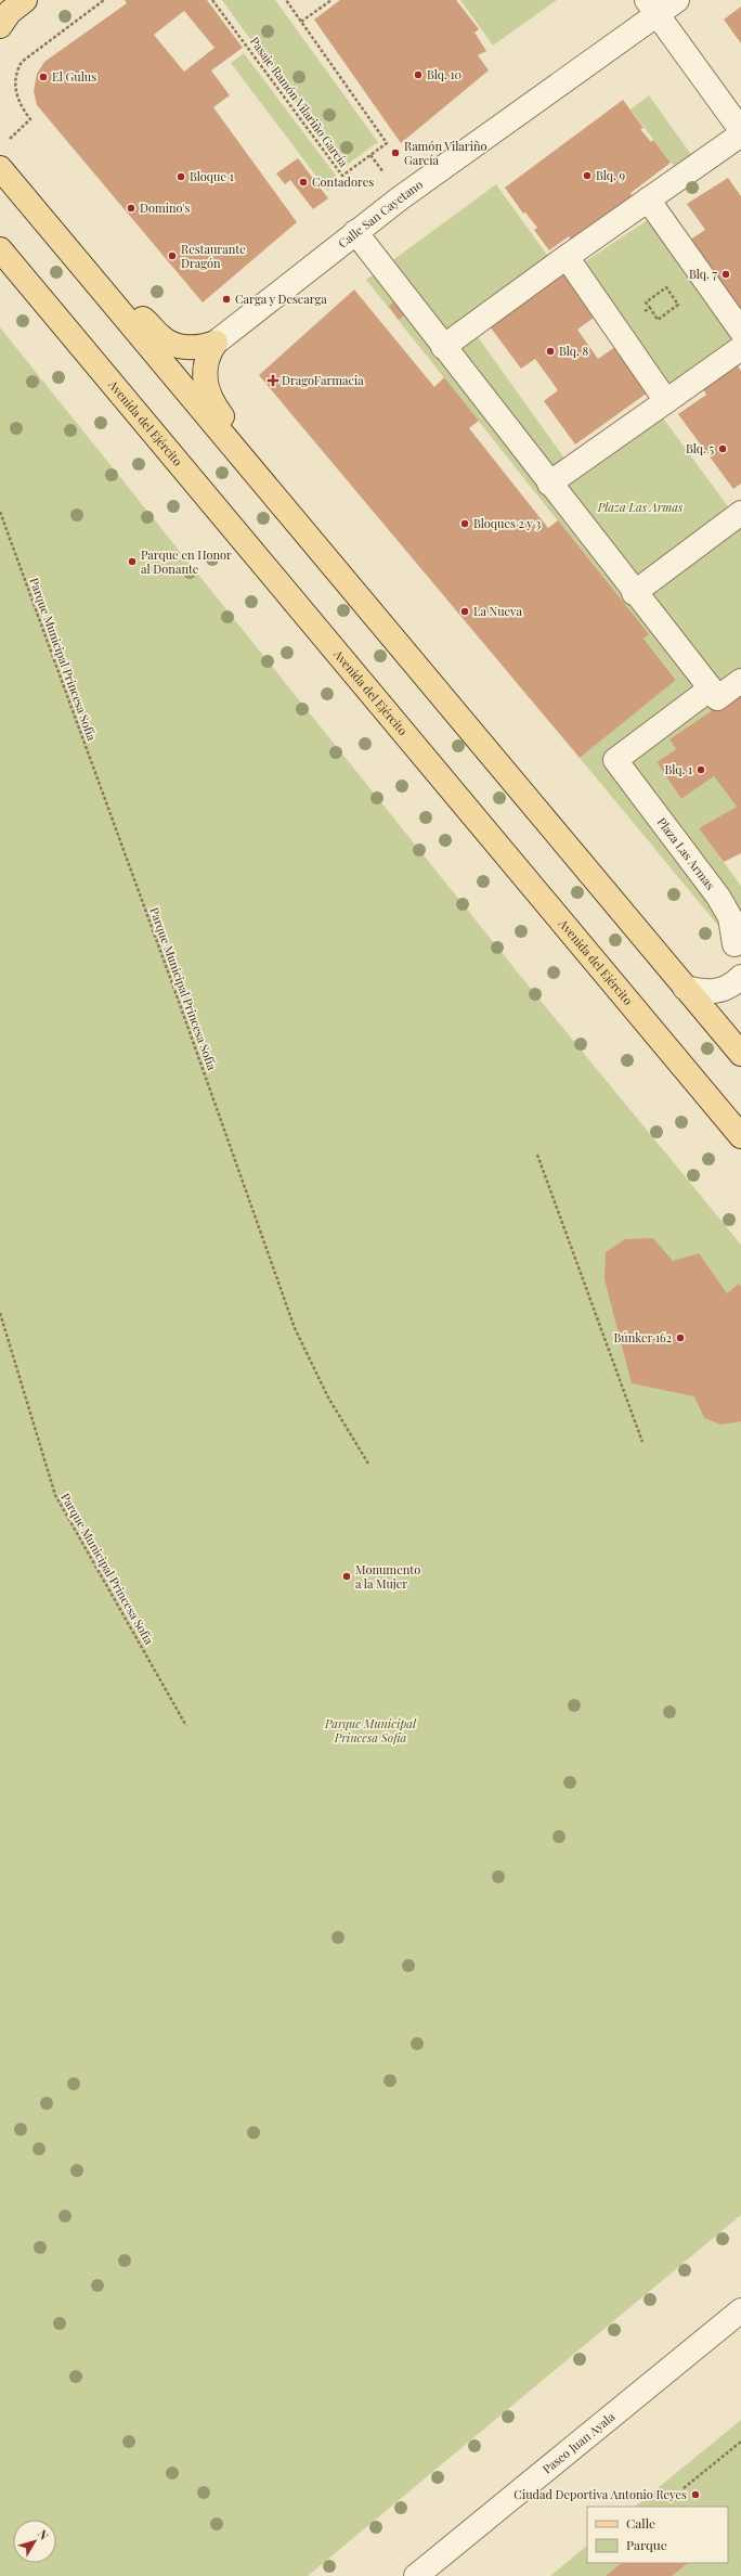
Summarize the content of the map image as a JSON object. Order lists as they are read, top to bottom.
{
  "streets": {
    "main road": ["Avenida del Ejército"],
    "street": ["Calle San Cayetano", "Plaza Las Armas", "Paseo Juan Ayala"],
    "path": ["Pasaje Ramón Vilariño García", "Parque Municipal Princesa Sofía"]
  },
  "parks": ["Plaza Las Armas", "Parque Municipal Princesa Sofia"],
  "places": {
    "other": [
      "Blq. 10",
      "El Gulus",
      "Ramón Vilariño García",
      "Blq. 9",
      "Bloque 1",
      "Contadores",
      "Domino's",
      "Restaurante Dragón",
      "Blq. 7",
      "Carga y Descarga",
      "Blq. 8",
      "Blq. 5",
      "Bloques 2 y 3",
      "Parque en Honor al Donante",
      "La Nueva",
      "Blq. 1",
      "Búnker 162",
      "Monumento a la Mujer",
      "Ciudad Deportiva Antonio Reyes"
    ],
    "health": ["DragoFarmacia"]
  },
  "legend": ["Calle", "Parque"],
  "north": "top right"
}
